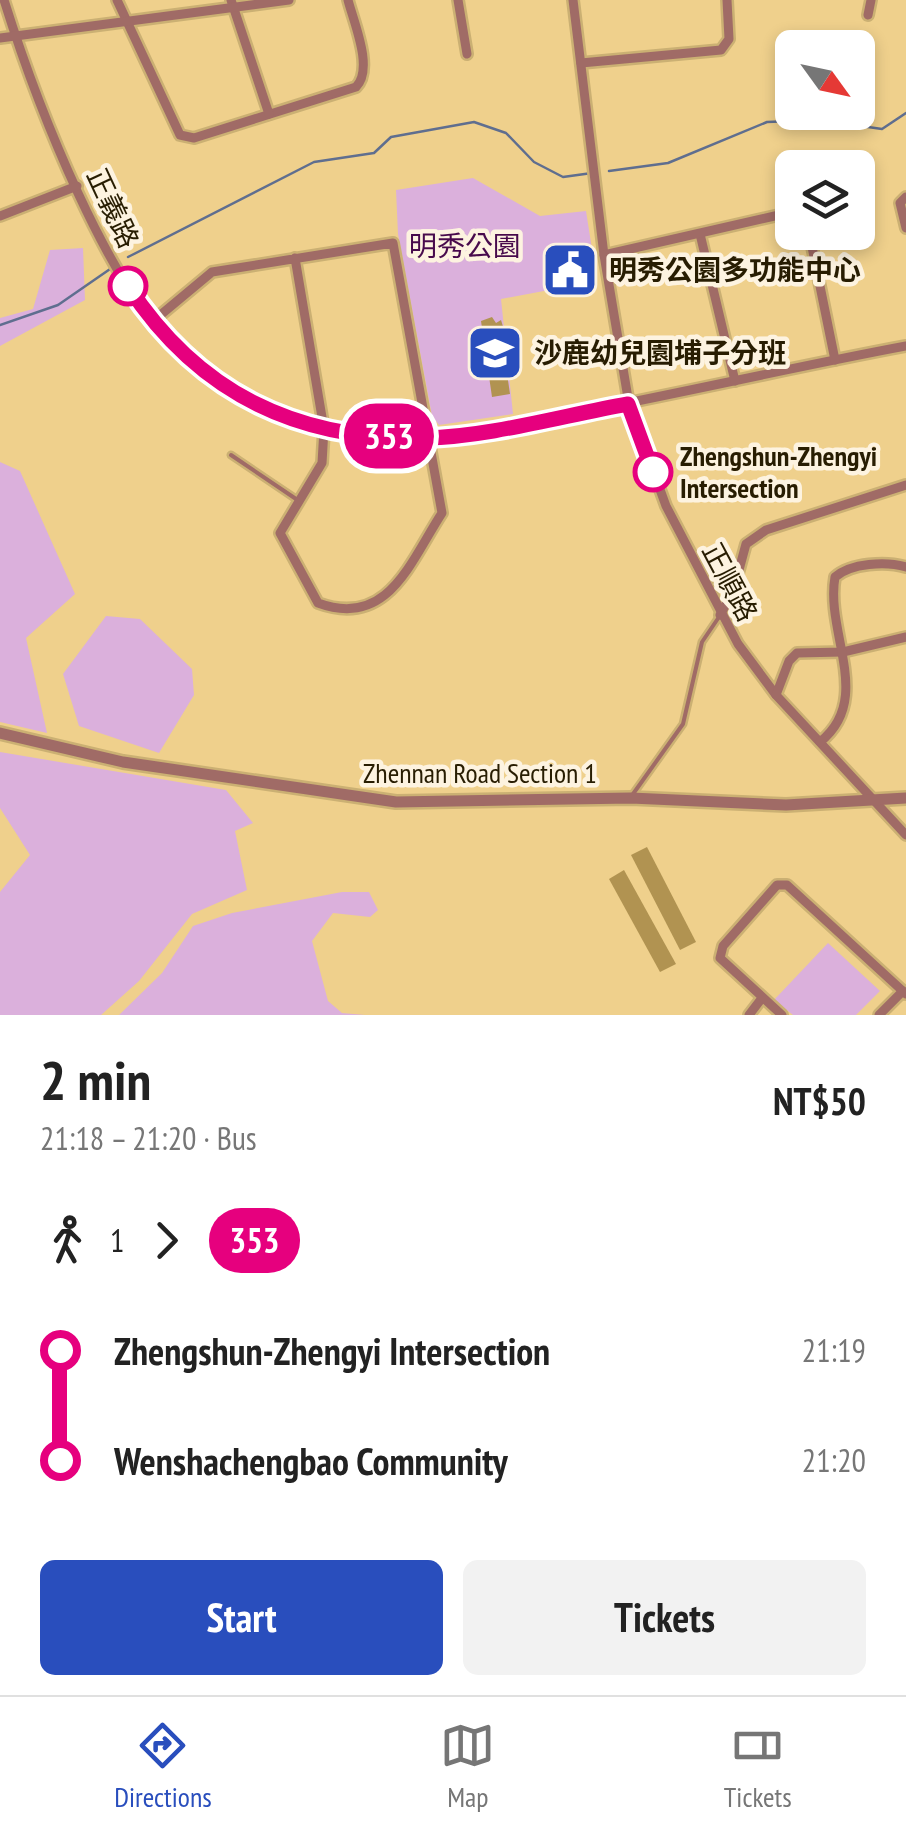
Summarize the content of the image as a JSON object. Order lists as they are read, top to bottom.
{
  "streets": {
    "street": ["正義路", "正順路", "Zhennan Road Section 1"]
  },
  "crossings": [
    ["正義路", "正順路"],
    ["正順路", "Zhennan Road Section 1"]
  ],
  "parks": ["明秀公園"],
  "places": {
    "public building": ["明秀公園多功能中心"],
    "school or university": ["沙鹿幼兒園埔子分班"],
    "other": ["Zhengshun-Zhengyi Intersection"]
  },
  "lines": ["bus line 353"],
  "north": "bottom right",
  "page": {
    "on_map": "353",
    "heading": ["2 min", "21:18 – 21:20 · Bus", "NT$50"],
    "legs": ["1", "353"],
    "list": [
      {
        "name": "Zhengshun-Zhengyi Intersection",
        "value": "21:19"
      },
      {
        "name": "Wenshachengbao Community",
        "value": "21:20"
      }
    ],
    "buttons": ["Start", "Tickets"],
    "tabs": ["Directions", "Map", "Tickets"]
  }
}
